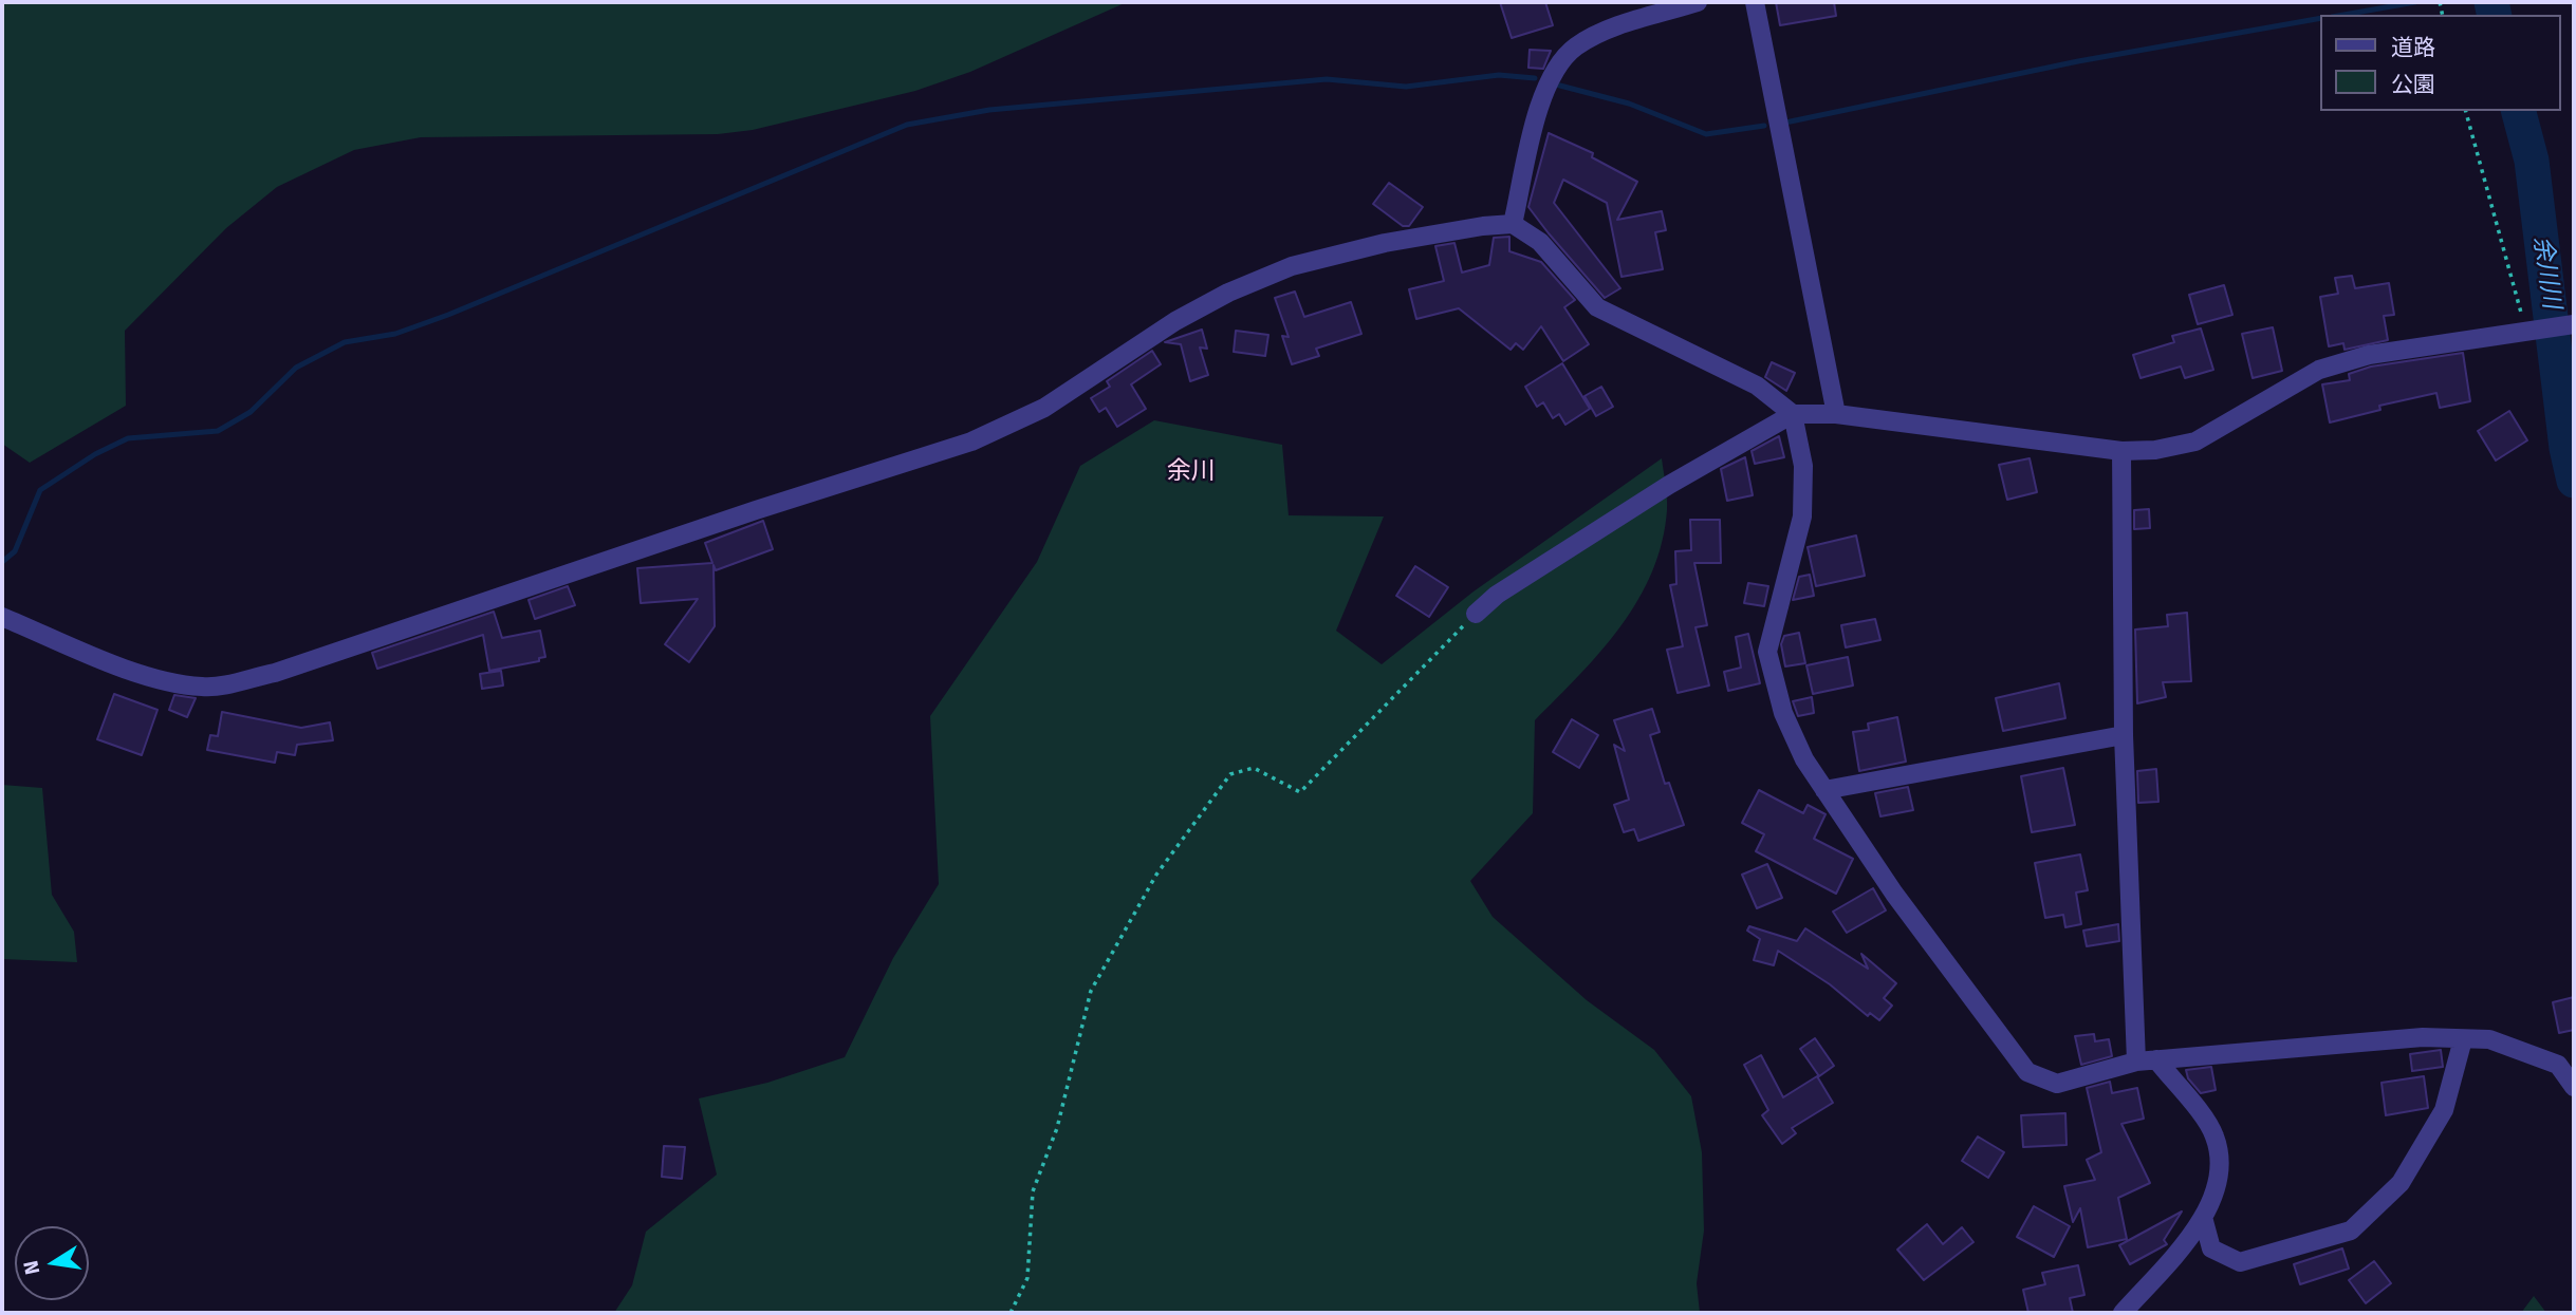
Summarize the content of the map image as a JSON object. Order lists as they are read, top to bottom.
{
  "districts": ["余川"],
  "water": ["余川川"],
  "legend": ["道路", "公園"],
  "north": "left"
}
